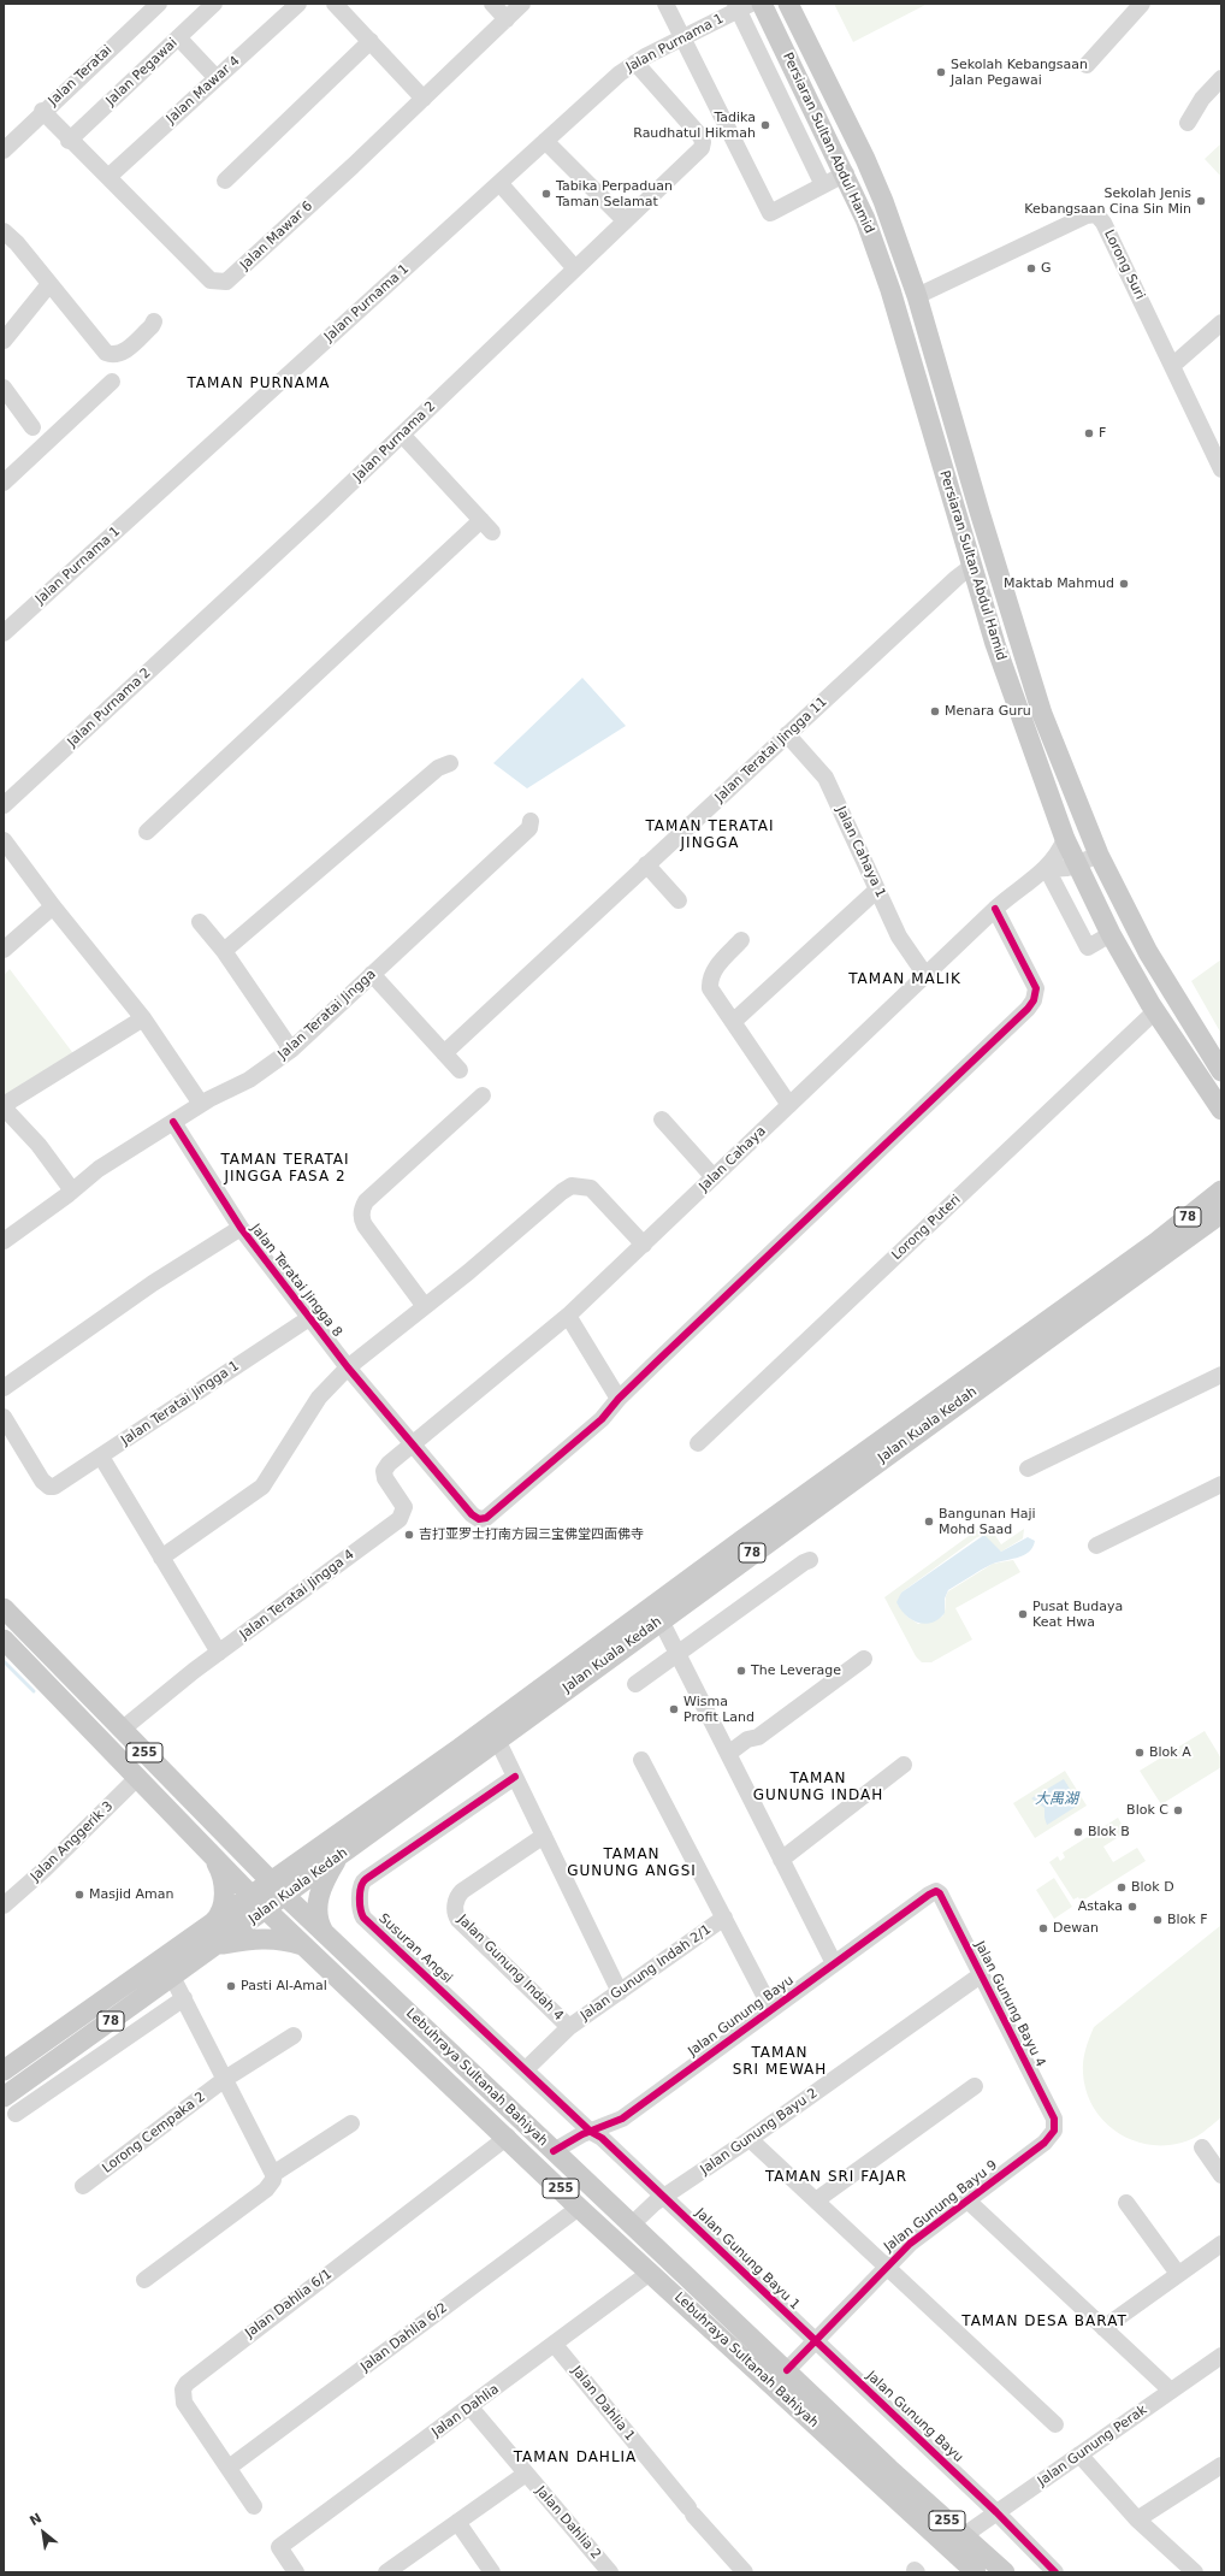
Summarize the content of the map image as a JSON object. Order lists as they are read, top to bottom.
{
  "streets": {
    "main road": [
      "Persiaran Sultan Abdul Hamid",
      "78",
      "Jalan Kuala Kedah",
      "255",
      "Lebuhraya Sultanah Bahiyah"
    ],
    "street": [
      "Jalan Purnama 1",
      "Jalan Pegawai",
      "Jalan Teratai",
      "Jalan Mawar 4",
      "Jalan Mawar 6",
      "Lorong Suri",
      "Jalan Purnama 2",
      "Jalan Teratai Jingga 11",
      "Jalan Cahaya 1",
      "Jalan Teratai Jingga",
      "Jalan Cahaya",
      "Lorong Puteri",
      "Jalan Teratai Jingga 8",
      "Jalan Teratai Jingga 1",
      "Jalan Teratai Jingga 4",
      "Jalan Anggerik 3",
      "Susuran Angsi",
      "Jalan Gunung Indah 4",
      "Jalan Gunung Indah 2/1",
      "Jalan Gunung Bayu 4",
      "Jalan Gunung Bayu",
      "Jalan Gunung Bayu 2",
      "Lorong Cempaka 2",
      "Jalan Gunung Bayu 9",
      "Jalan Gunung Bayu 1",
      "Jalan Dahlia 6/1",
      "Jalan Dahlia 6/2",
      "Jalan Dahlia 1",
      "Jalan Dahlia",
      "Jalan Gunung Perak",
      "Jalan Dahlia 2"
    ]
  },
  "crossings": [
    ["Jalan Purnama 1", "Jalan Purnama 2"],
    ["Jalan Pegawai", "Jalan Mawar 6"],
    ["Jalan Teratai", "Jalan Mawar 6"],
    ["Jalan Mawar 4", "Jalan Mawar 6"],
    ["Persiaran Sultan Abdul Hamid", "Lorong Suri"],
    ["Persiaran Sultan Abdul Hamid", "Jalan Teratai Jingga 11"],
    ["Persiaran Sultan Abdul Hamid", "Jalan Cahaya"],
    ["Persiaran Sultan Abdul Hamid", "Lorong Puteri"],
    ["Jalan Teratai Jingga 11", "Jalan Cahaya 1"],
    ["Jalan Cahaya 1", "Jalan Cahaya"],
    ["Jalan Teratai Jingga", "Jalan Teratai Jingga 8"],
    ["Jalan Cahaya", "Jalan Teratai Jingga 8"],
    ["Jalan Cahaya", "Jalan Teratai Jingga 4"],
    ["Jalan Teratai Jingga 8", "Jalan Teratai Jingga 1"],
    ["Jalan Teratai Jingga 8", "Jalan Teratai Jingga 4"],
    ["Jalan Kuala Kedah", "Lebuhraya Sultanah Bahiyah"],
    ["Jalan Teratai Jingga 4", "Lebuhraya Sultanah Bahiyah"],
    ["Jalan Anggerik 3", "Lebuhraya Sultanah Bahiyah"],
    ["Susuran Angsi", "Jalan Gunung Indah 2/1"],
    ["Susuran Angsi", "Jalan Gunung Bayu"],
    ["Susuran Angsi", "Jalan Gunung Bayu 1"],
    ["Jalan Gunung Indah 4", "Jalan Gunung Indah 2/1"],
    ["Jalan Gunung Bayu 4", "Jalan Gunung Bayu"],
    ["Jalan Gunung Bayu 4", "Jalan Gunung Bayu 2"],
    ["Jalan Gunung Bayu 4", "Jalan Gunung Bayu 9"],
    ["Jalan Gunung Bayu", "Lebuhraya Sultanah Bahiyah"],
    ["Jalan Gunung Bayu", "Jalan Gunung Bayu 9"],
    ["Jalan Gunung Bayu", "Jalan Gunung Bayu 1"],
    ["Jalan Gunung Bayu", "Jalan Gunung Perak"],
    ["Lebuhraya Sultanah Bahiyah", "Jalan Gunung Bayu 2"],
    ["Lebuhraya Sultanah Bahiyah", "Jalan Gunung Bayu 9"],
    ["Lebuhraya Sultanah Bahiyah", "Jalan Dahlia 6/1"],
    ["Lebuhraya Sultanah Bahiyah", "Jalan Dahlia 6/2"],
    ["Lebuhraya Sultanah Bahiyah", "Jalan Dahlia"],
    ["Lebuhraya Sultanah Bahiyah", "Jalan Gunung Perak"],
    ["Jalan Gunung Bayu 2", "Jalan Gunung Bayu 1"],
    ["Jalan Gunung Bayu 9", "Jalan Gunung Bayu 1"],
    ["Jalan Dahlia 6/1", "Jalan Dahlia 6/2"],
    ["Jalan Dahlia 1", "Jalan Dahlia"],
    ["Jalan Dahlia", "Jalan Dahlia 2"]
  ],
  "districts": [
    "TAMAN PURNAMA",
    "TAMAN TERATAI JINGGA",
    "TAMAN MALIK",
    "TAMAN TERATAI JINGGA FASA 2",
    "TAMAN GUNUNG INDAH",
    "TAMAN GUNUNG ANGSI",
    "TAMAN SRI MEWAH",
    "TAMAN SRI FAJAR",
    "TAMAN DESA BARAT",
    "TAMAN DAHLIA"
  ],
  "water": ["大禺湖"],
  "places": [
    "Sekolah Kebangsaan Jalan Pegawai",
    "Tadika Raudhatul Hikmah",
    "Tabika Perpaduan Taman Selamat",
    "Sekolah Jenis Kebangsaan Cina Sin Min",
    "G",
    "F",
    "Maktab Mahmud",
    "Menara Guru",
    "Bangunan Haji Mohd Saad",
    "吉打亚罗士打南方园三宝佛堂四面佛寺",
    "Pusat Budaya Keat Hwa",
    "The Leverage",
    "Wisma Profit Land",
    "Blok A",
    "Blok C",
    "Blok B",
    "Blok D",
    "Masjid Aman",
    "Astaka",
    "Blok F",
    "Dewan",
    "Pasti Al-Amal"
  ],
  "north": "top left"
}
